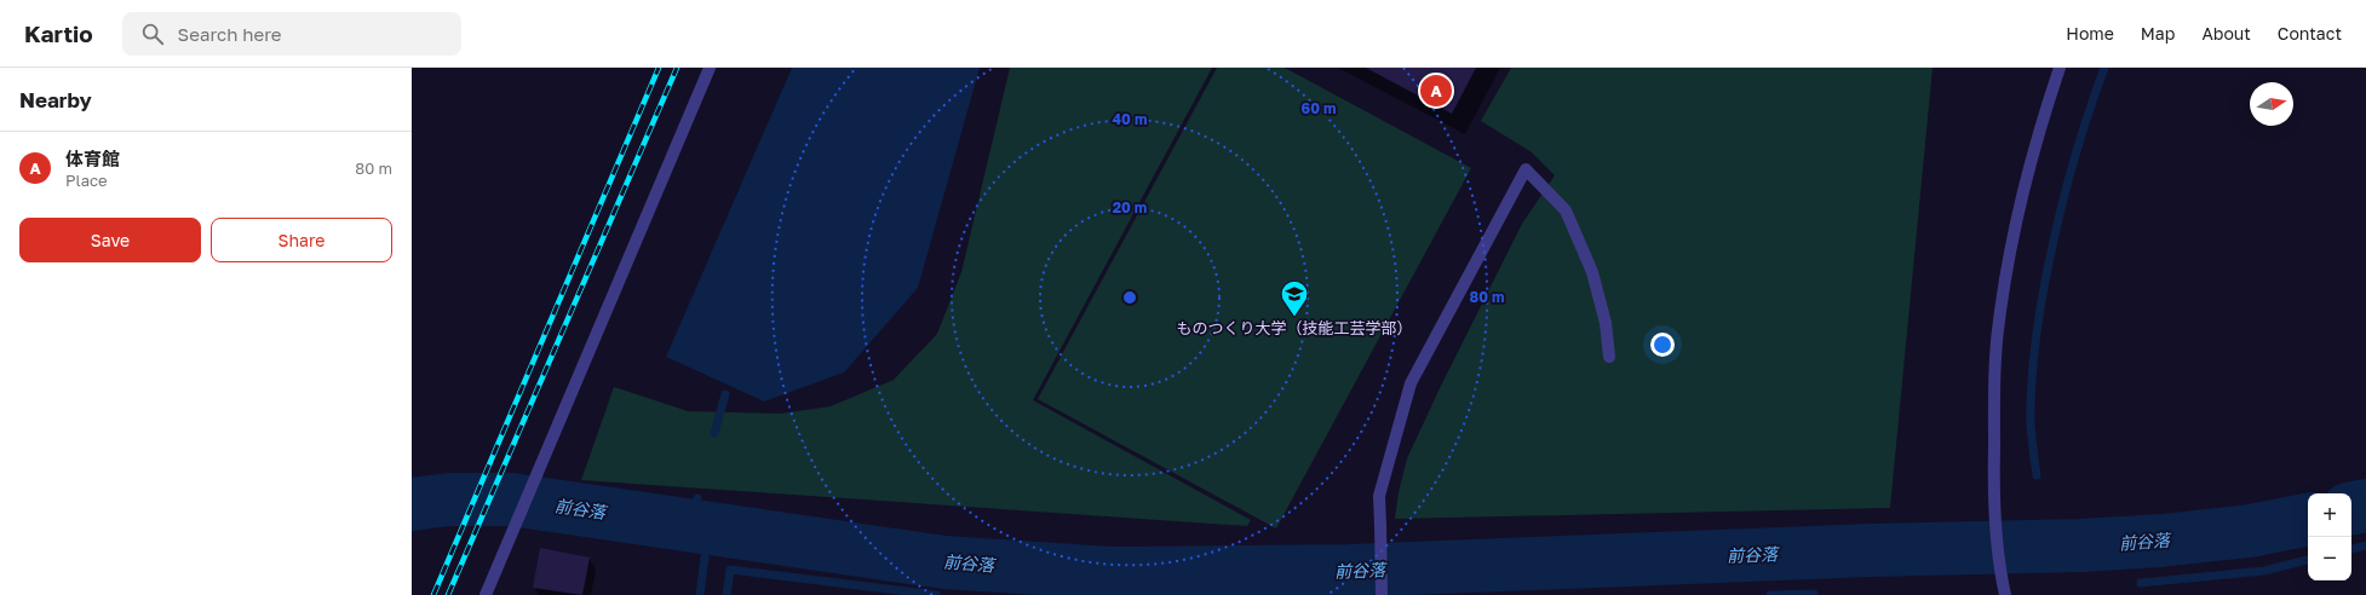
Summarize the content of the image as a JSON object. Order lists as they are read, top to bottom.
{
  "water": ["前谷落"],
  "places": {
    "school or university": ["ものつくり大学（技能工芸学部）"]
  },
  "north": "right",
  "page": {
    "header": "Kartio",
    "search": "Search here",
    "nav": [
      "Home",
      "Map",
      "About",
      "Contact"
    ],
    "heading": "Nearby",
    "pins": "A",
    "list": [
      {
        "mark": "A",
        "name": "体育館",
        "note": "Place",
        "value": "80 m"
      }
    ],
    "buttons": ["Save", "Share"],
    "map_buttons": ["+", "−"]
  },
  "rings": [
    "60 m",
    "40 m",
    "20 m",
    "80 m"
  ]
}
